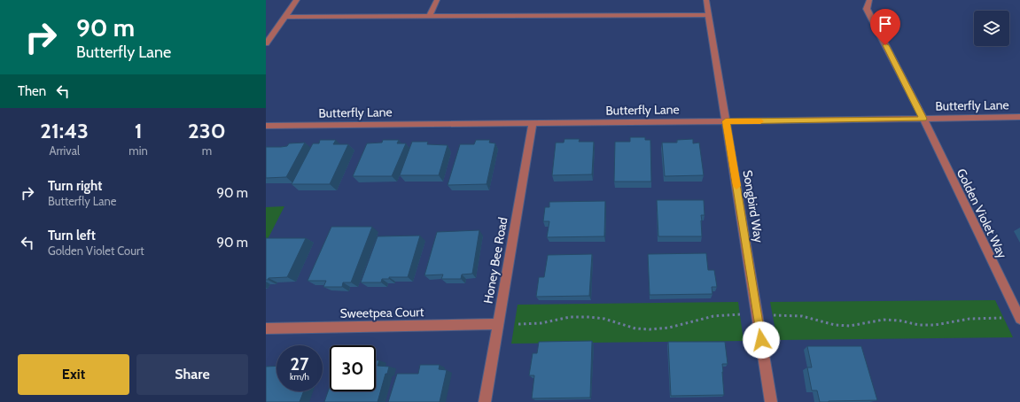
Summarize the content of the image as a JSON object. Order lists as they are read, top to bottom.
{
  "streets": {
    "street": [
      "Butterfly Lane",
      "Songbird Way",
      "Golden Violet Way",
      "Honey Bee Road",
      "Sweetpea Court"
    ]
  },
  "crossings": [
    ["Butterfly Lane", "Songbird Way"],
    ["Butterfly Lane", "Golden Violet Way"],
    ["Butterfly Lane", "Honey Bee Road"],
    ["Honey Bee Road", "Sweetpea Court"]
  ],
  "page": {
    "turn": ["90 m", "Butterfly Lane"],
    "then": "Then",
    "eta": [
      "21:43",
      "Arrival",
      "1",
      "min",
      "230",
      "m"
    ],
    "list": [
      {
        "name": "Turn right",
        "note": "Butterfly Lane",
        "value": "90 m"
      },
      {
        "name": "Turn left",
        "note": "Golden Violet Court",
        "value": "90 m"
      }
    ],
    "speed": "27 km/h",
    "limit": "30",
    "buttons": ["Exit", "Share"]
  }
}
